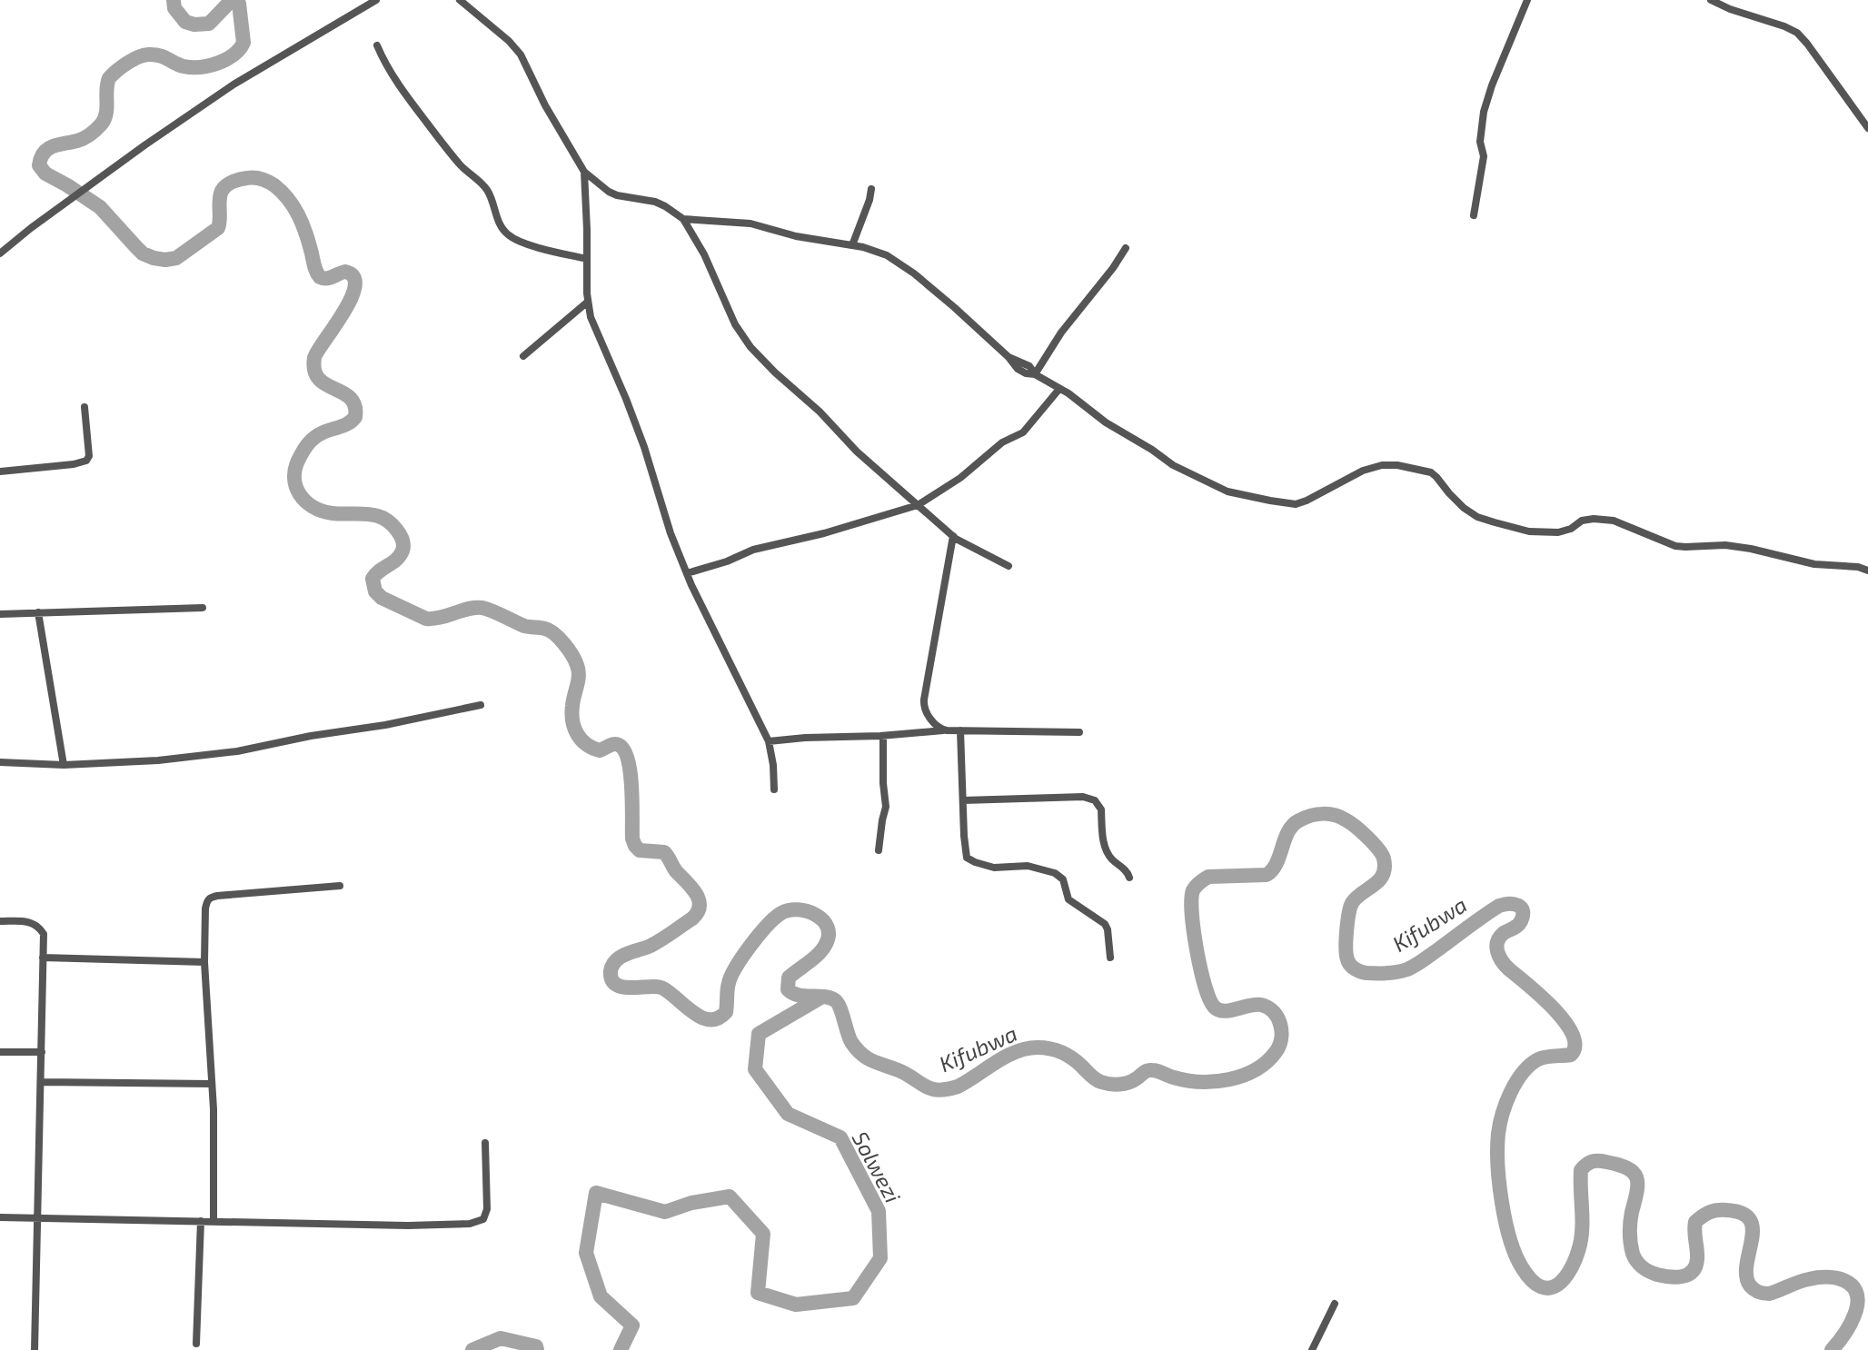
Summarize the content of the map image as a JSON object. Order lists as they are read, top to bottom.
{
  "water": ["Kifubwa", "Solwezi"]
}
